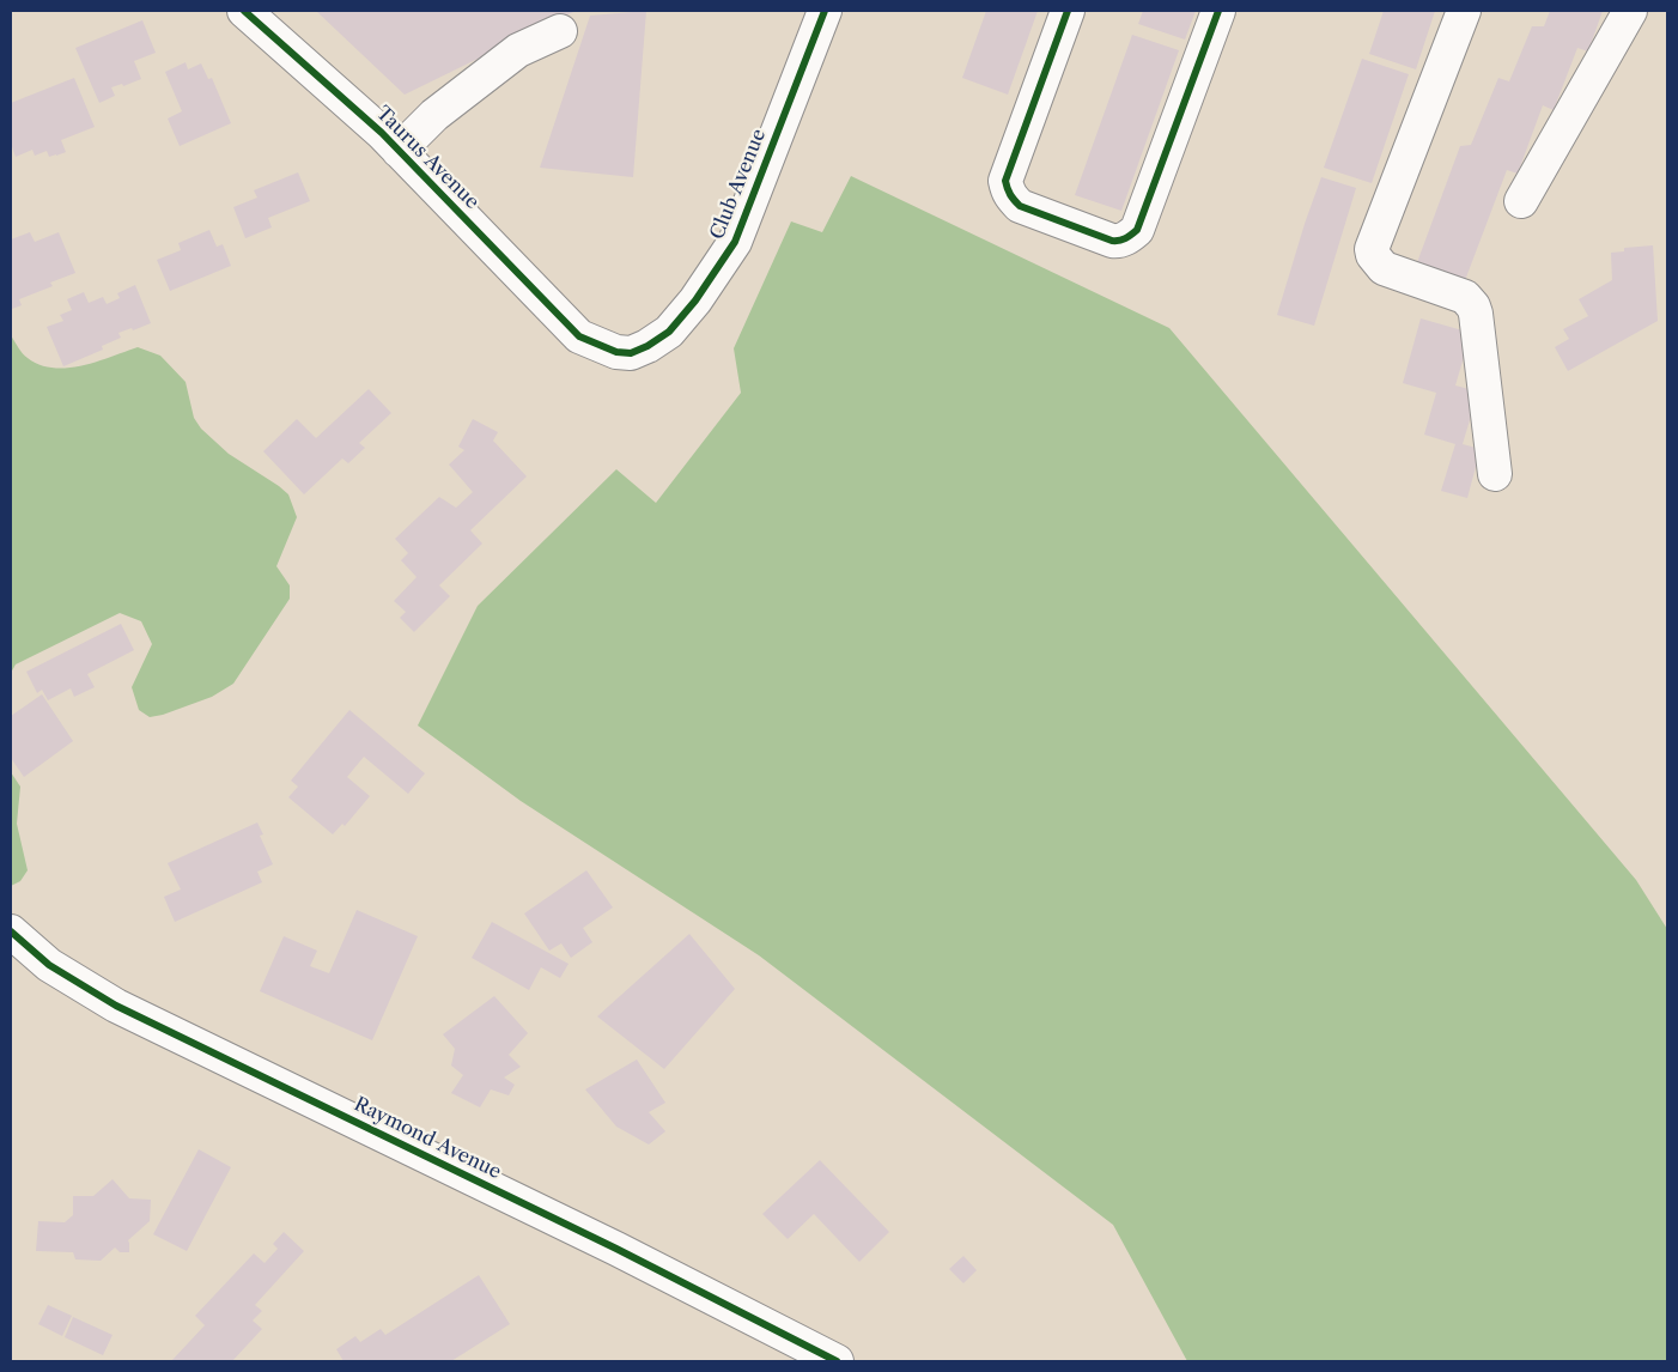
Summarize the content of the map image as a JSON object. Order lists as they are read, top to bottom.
{
  "streets": {
    "street": ["Taurus Avenue", "Club Avenue", "Raymond Avenue"]
  },
  "crossings": [
    ["Taurus Avenue", "Club Avenue"]
  ]
}
